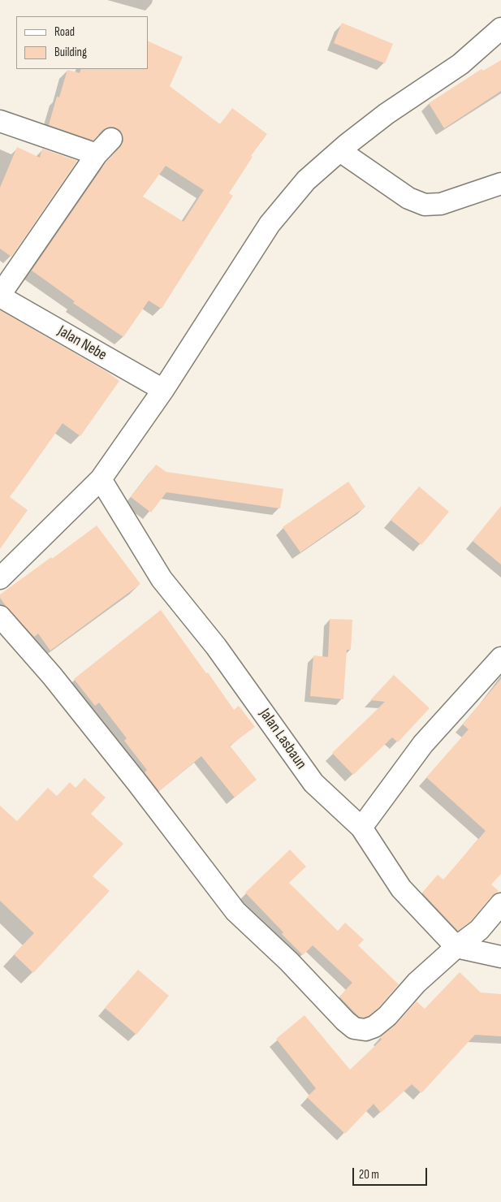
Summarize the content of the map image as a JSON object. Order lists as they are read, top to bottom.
{
  "streets": {
    "street": ["Jalan Nebe", "Jalan Lasbaun"]
  },
  "legend": ["Road", "Building"],
  "scale_bar": "20 m"
}
